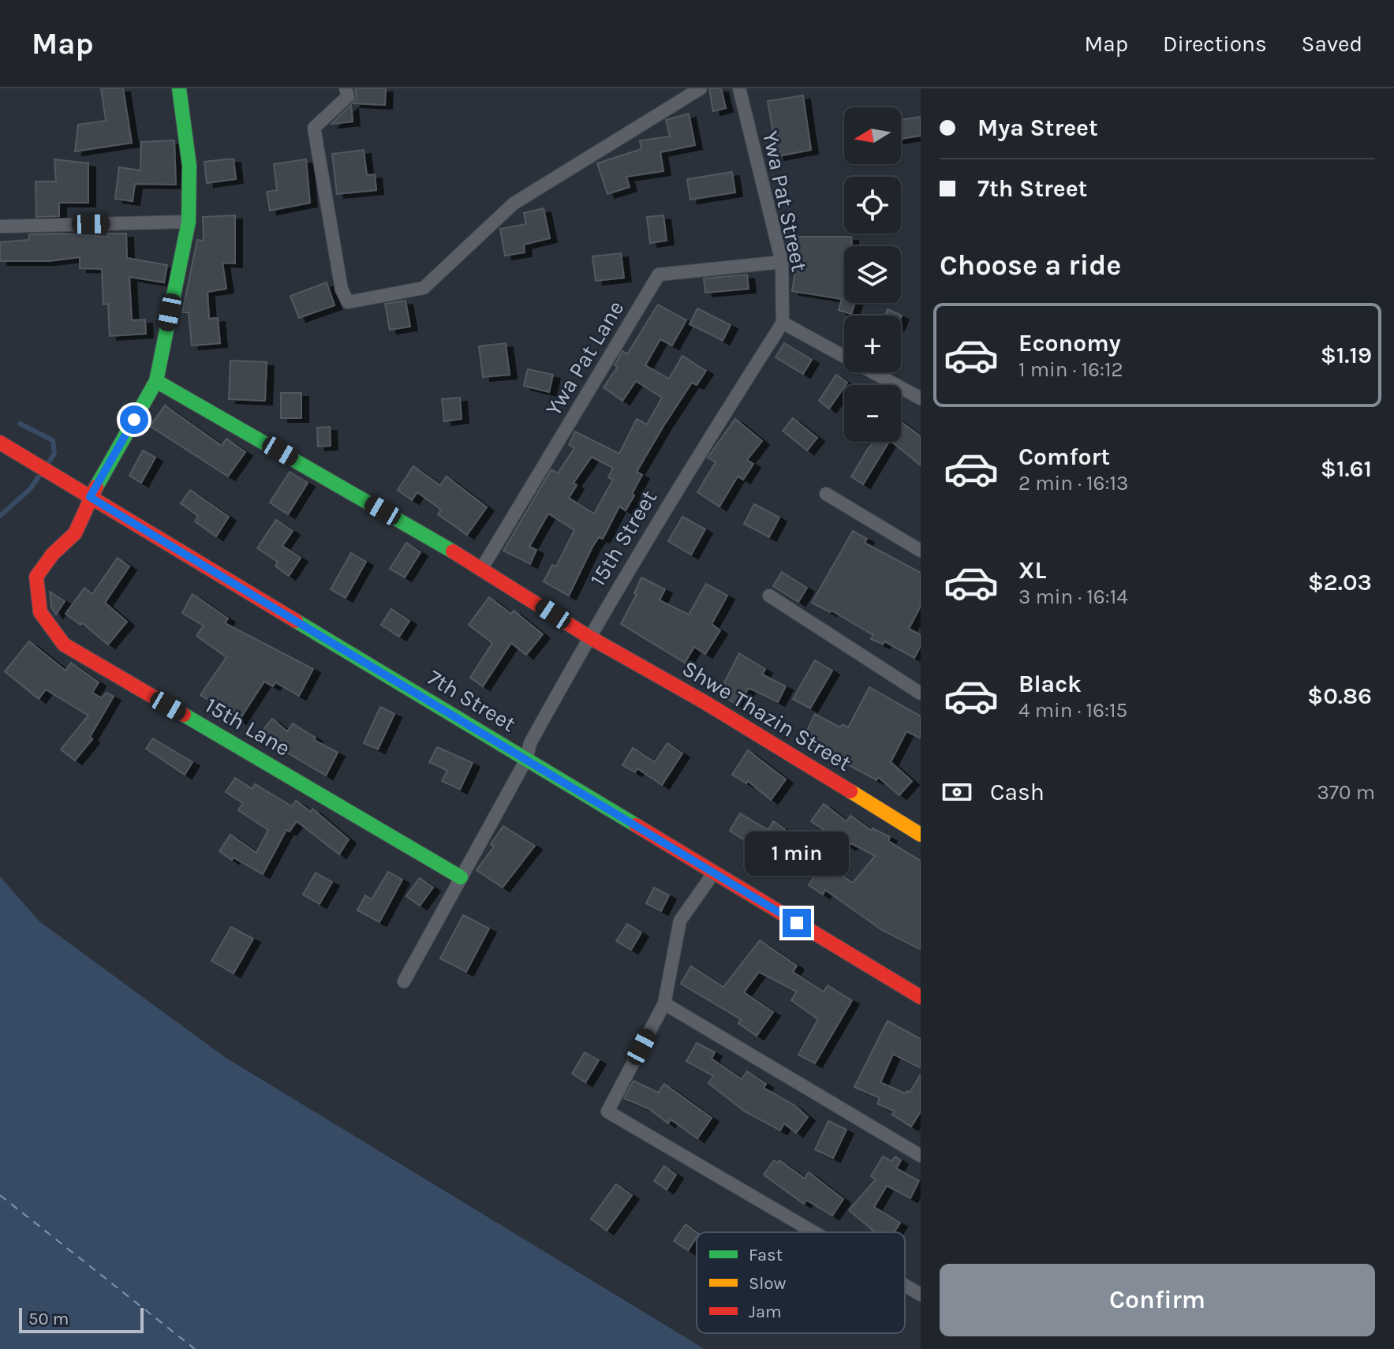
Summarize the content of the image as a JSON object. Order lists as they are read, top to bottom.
{
  "streets": {
    "street": [
      "Ywa Pat Street",
      "Ywa Pat Lane",
      "15th Street",
      "7th Street",
      "Shwe Thazin Street",
      "15th Lane"
    ]
  },
  "crossings": [
    ["Ywa Pat Street", "Ywa Pat Lane"],
    ["Ywa Pat Street", "15th Street"],
    ["Ywa Pat Lane", "Shwe Thazin Street"],
    ["15th Street", "7th Street"],
    ["15th Street", "Shwe Thazin Street"],
    ["15th Street", "15th Lane"],
    ["7th Street", "15th Lane"],
    ["Shwe Thazin Street", "15th Lane"]
  ],
  "legend": ["Fast", "Slow", "Jam"],
  "scale_bar": "50 m",
  "north": "left",
  "page": {
    "header": "Map",
    "nav": ["Map", "Directions", "Saved"],
    "banner": ["Mya Street", "7th Street"],
    "map_buttons": ["+", "−"],
    "heading": "Choose a ride",
    "list": [
      {
        "name": "Economy",
        "note": "1 min · 16:12",
        "value": "$1.19"
      },
      {
        "name": "Comfort",
        "note": "2 min · 16:13",
        "value": "$1.61"
      },
      {
        "name": "XL",
        "note": "3 min · 16:14",
        "value": "$2.03"
      },
      {
        "name": "Black",
        "note": "4 min · 16:15",
        "value": "$0.86"
      }
    ],
    "pay": ["Cash", "370 m"],
    "bubble": "1 min",
    "buttons": "Confirm",
    "scale": "50 m"
  }
}
